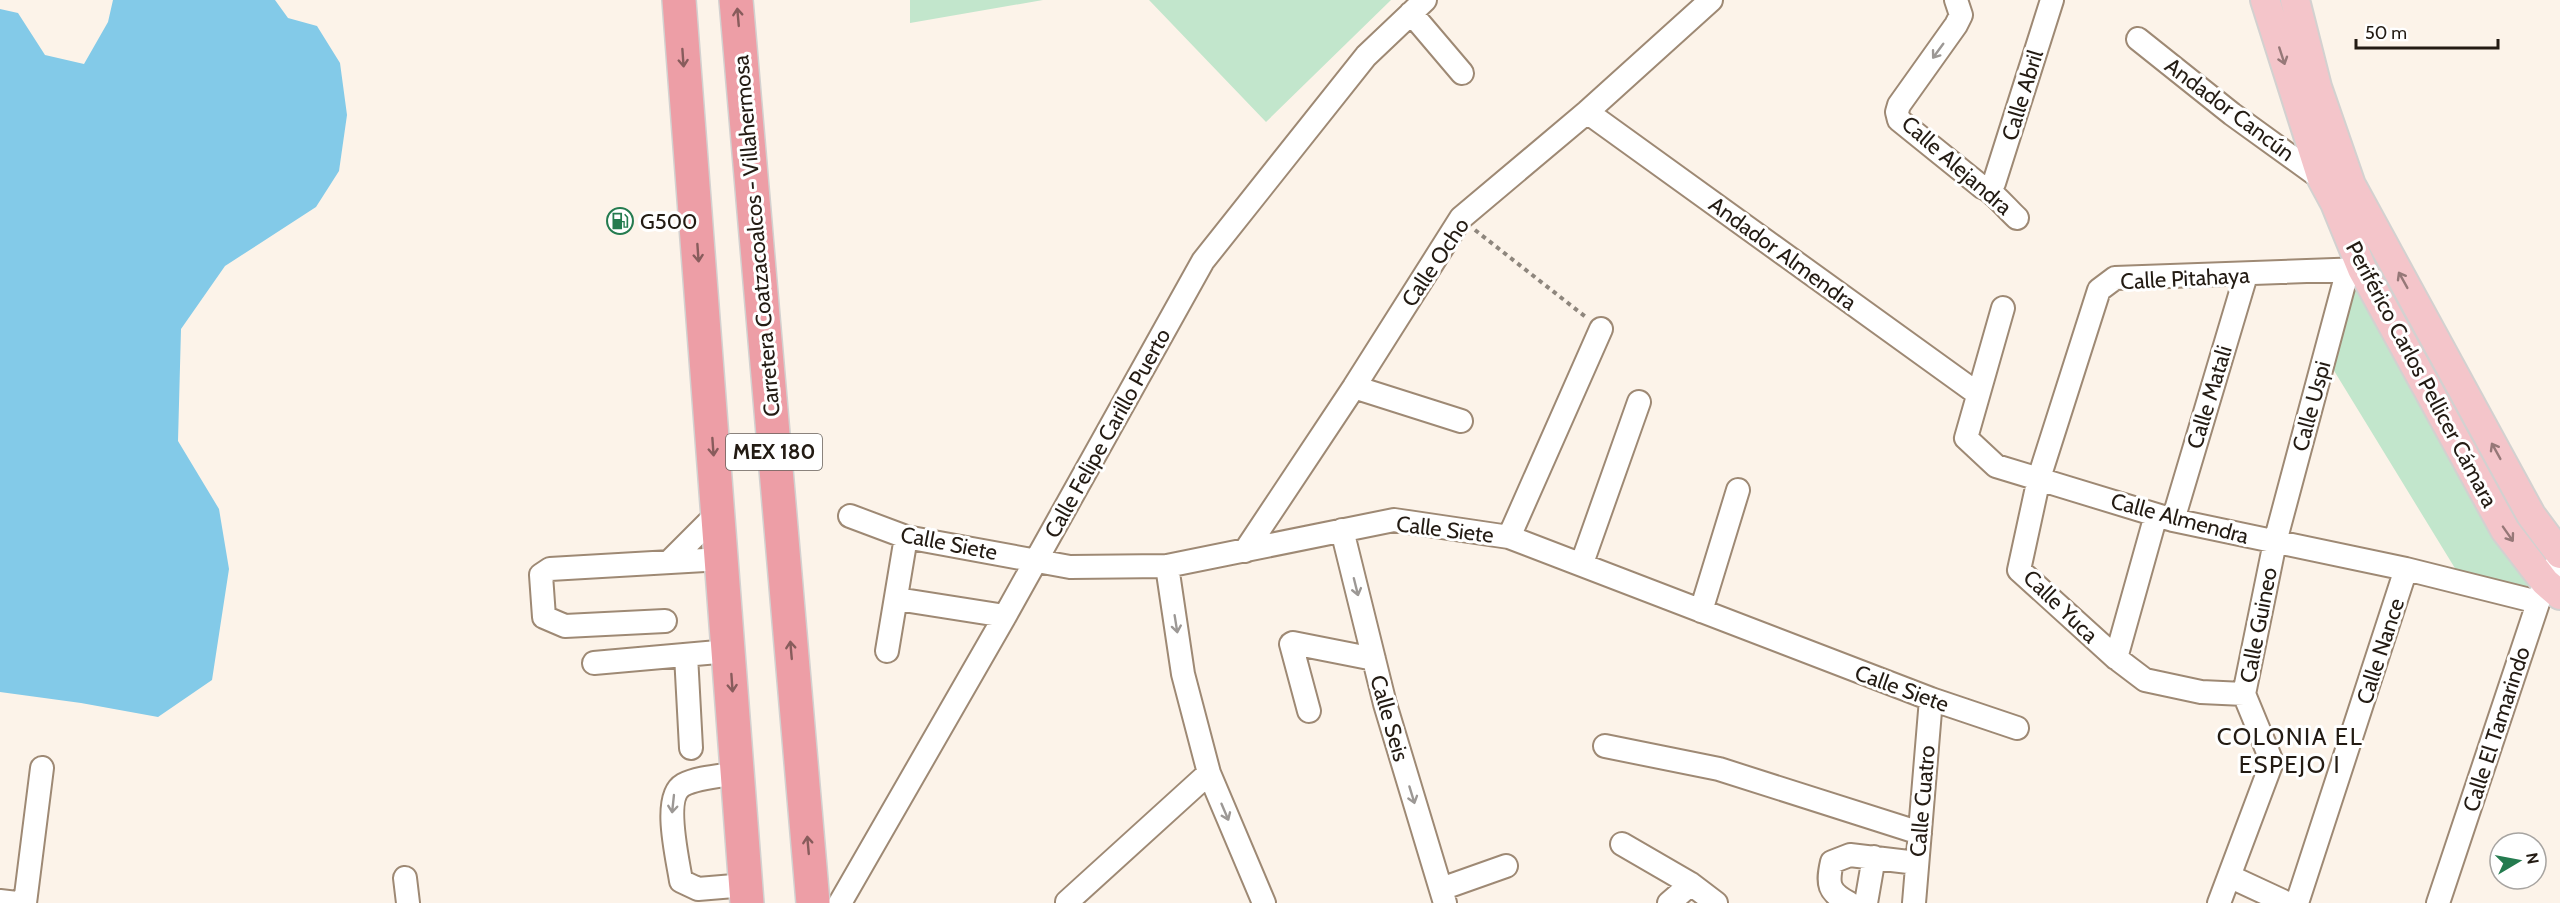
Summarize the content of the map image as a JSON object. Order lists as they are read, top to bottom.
{
  "streets": {
    "highway": ["Carretera Coatzacoalcos - Villahermosa", "MEX 180"],
    "main road": ["Periférico Carlos Pellicer Cámara"],
    "street": [
      "Calle Abril",
      "Andador Cancún",
      "Calle Alejandra",
      "Andador Almendra",
      "Calle Ocho",
      "Calle Pitahaya",
      "Calle Matali",
      "Calle Uspi",
      "Calle Felipe Carillo Puerto",
      "Calle Almendra",
      "Calle Siete",
      "Calle Yuca",
      "Calle Guineo",
      "Calle Nance",
      "Calle Seis",
      "Calle El Tamarindo",
      "Calle Cuatro"
    ]
  },
  "crossings": [
    ["Calle Abril", "Calle Alejandra"],
    ["Andador Cancún", "Periférico Carlos Pellicer Cámara"],
    ["Andador Almendra", "Calle Ocho"],
    ["Andador Almendra", "Calle Almendra"],
    ["Calle Ocho", "Calle Siete"],
    ["Calle Pitahaya", "Periférico Carlos Pellicer Cámara"],
    ["Calle Pitahaya", "Calle Matali"],
    ["Calle Pitahaya", "Calle Uspi"],
    ["Calle Pitahaya", "Calle Almendra"],
    ["Calle Pitahaya", "Calle Yuca"],
    ["Periférico Carlos Pellicer Cámara", "Calle Uspi"],
    ["Periférico Carlos Pellicer Cámara", "Calle Almendra"],
    ["Periférico Carlos Pellicer Cámara", "Calle El Tamarindo"],
    ["Calle Matali", "Calle Almendra"],
    ["Calle Matali", "Calle Yuca"],
    ["Calle Uspi", "Calle Almendra"],
    ["Calle Uspi", "Calle Guineo"],
    ["Calle Felipe Carillo Puerto", "Calle Siete"],
    ["Calle Almendra", "Calle Yuca"],
    ["Calle Almendra", "Calle Guineo"],
    ["Calle Almendra", "Calle Nance"],
    ["Calle Almendra", "Calle El Tamarindo"],
    ["Calle Siete", "Calle Seis"],
    ["Calle Siete", "Calle Cuatro"]
  ],
  "districts": ["COLONIA EL ESPEJO I"],
  "places": {
    "fuel station": ["G500"]
  },
  "scale_bar": "50 m",
  "north": "right"
}
